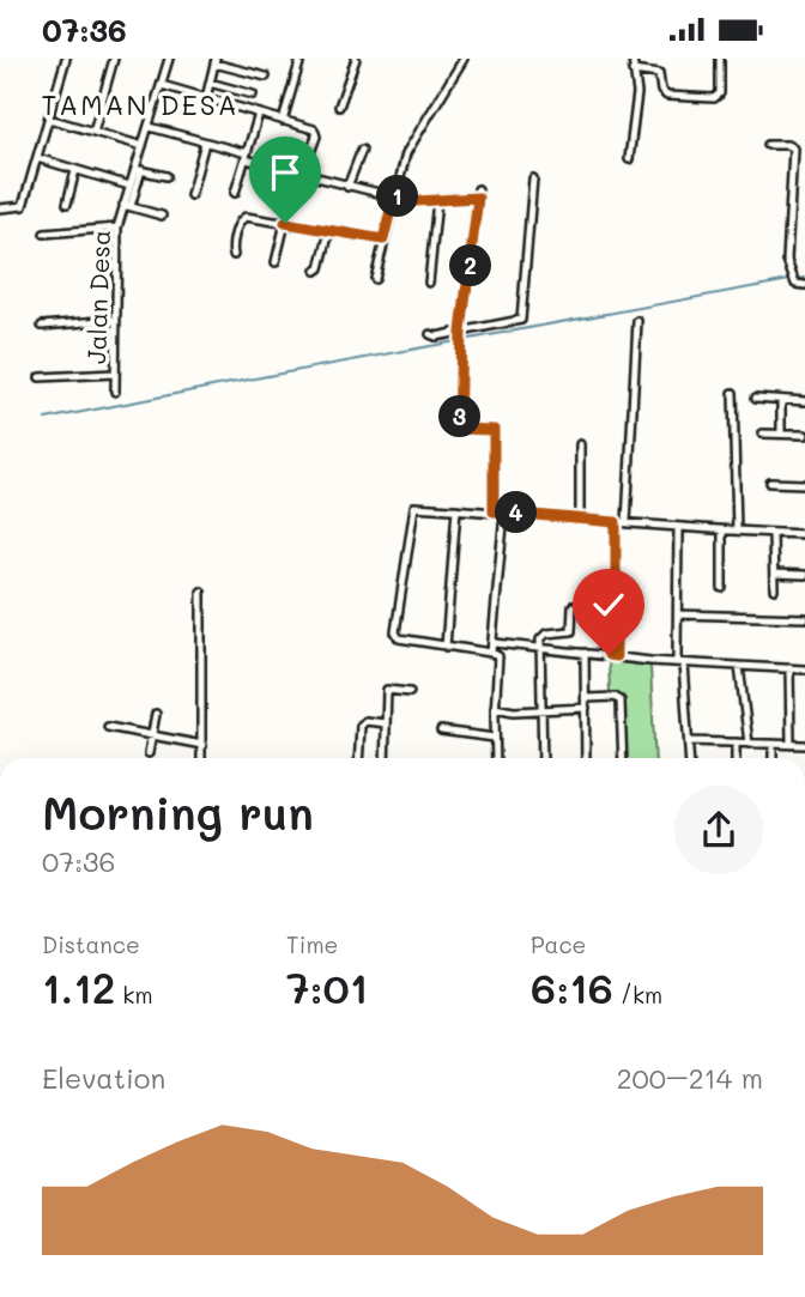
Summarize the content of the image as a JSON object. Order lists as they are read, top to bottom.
{
  "streets": {
    "street": ["Jalan Desa"]
  },
  "districts": ["TAMAN DESA"],
  "page": {
    "status": "07:36",
    "pins": [
      "1",
      "2",
      "3",
      "4"
    ],
    "heading": ["Morning run", "07:36"],
    "stats": [
      ["Distance", "1.12 km"],
      ["Time", "7:01"],
      ["Pace", "6:16 /km"]
    ],
    "chart": ["Elevation", "200–214 m"]
  }
}
